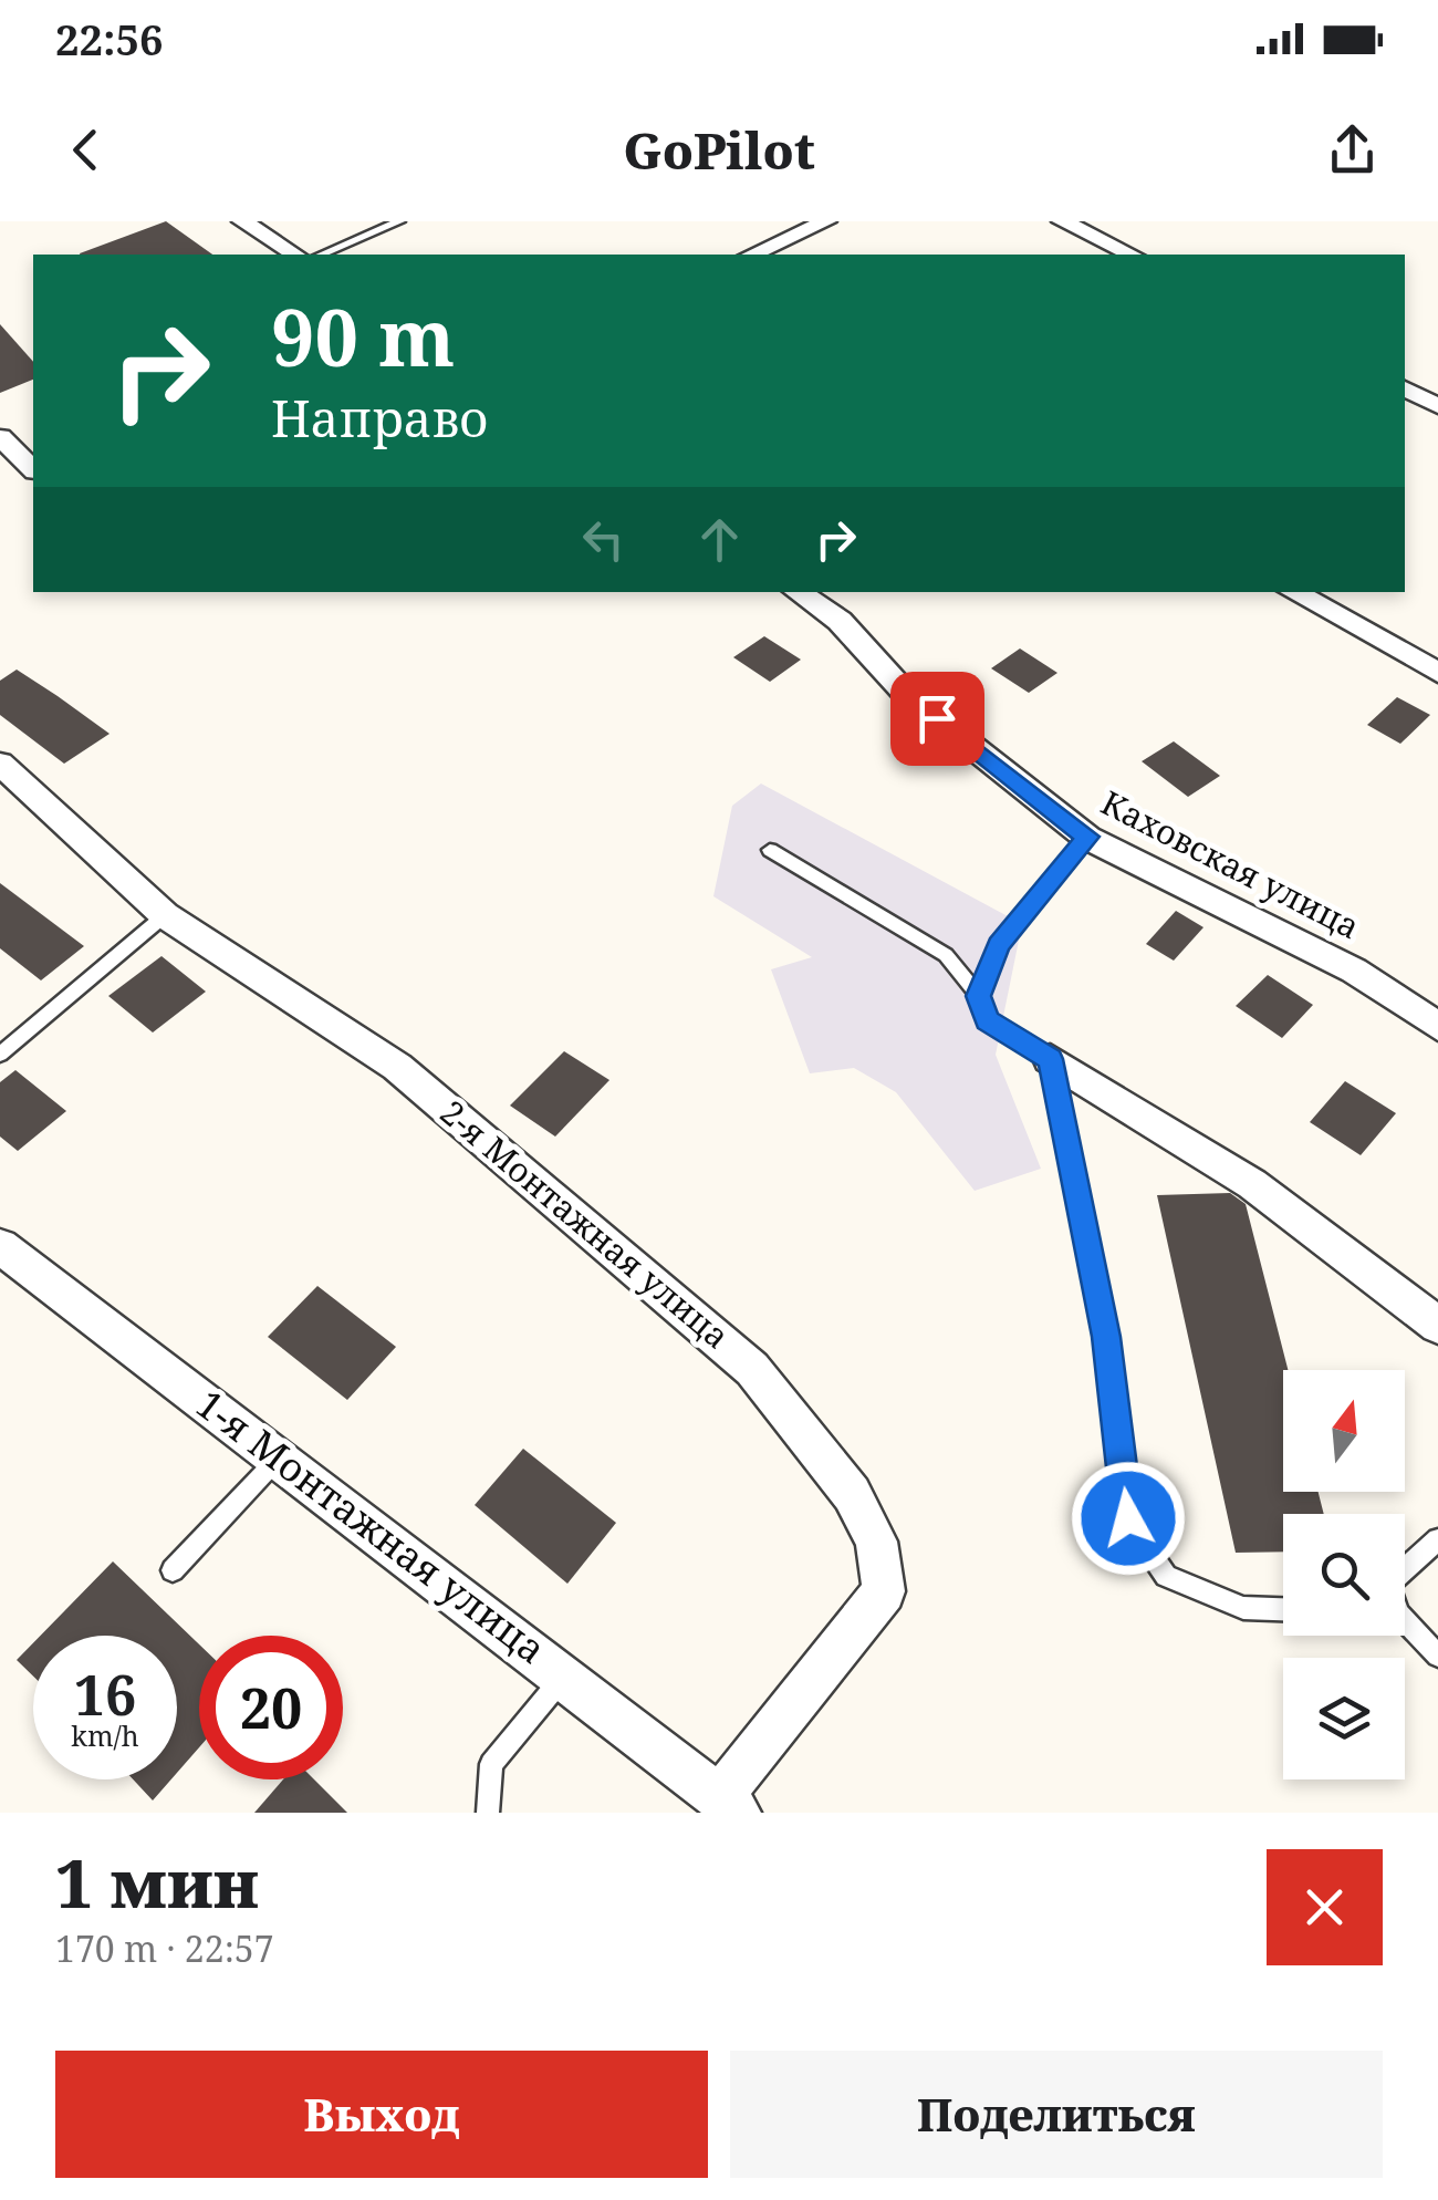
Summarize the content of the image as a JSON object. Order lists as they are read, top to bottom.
{
  "streets": {
    "street": ["Каховская улица", "2-я Монтажная улица", "1-я Монтажная улица"]
  },
  "crossings": [
    ["2-я Монтажная улица", "1-я Монтажная улица"]
  ],
  "north": "top",
  "page": {
    "status": "22:56",
    "header": "GoPilot",
    "turn": ["90 m", "Направо"],
    "speed": "16 km/h",
    "limit": "20",
    "heading": ["1 мин", "170 m · 22:57"],
    "buttons": ["Выход", "Поделиться"]
  }
}
